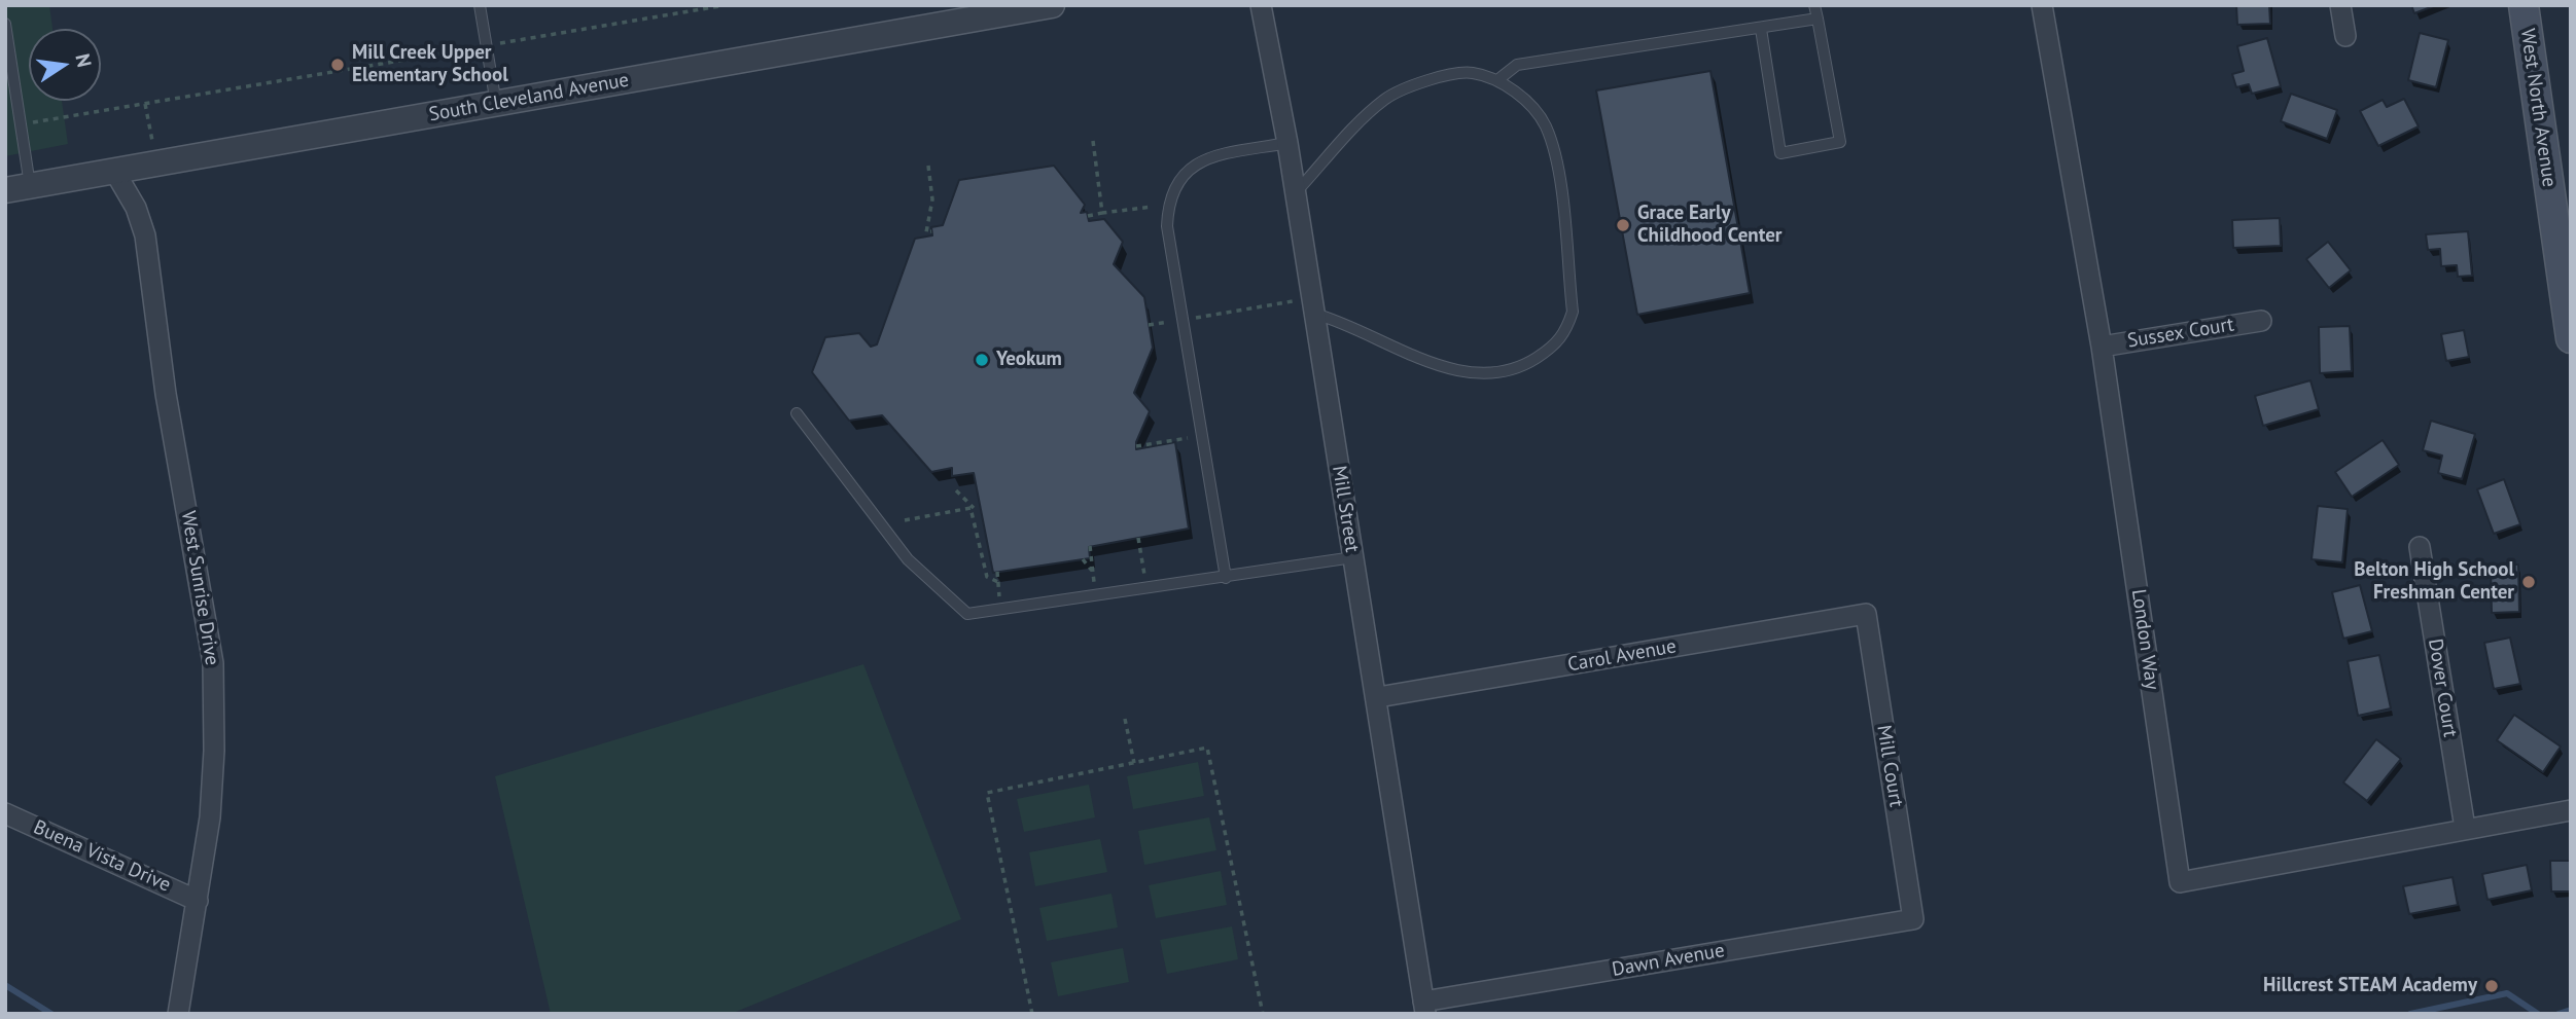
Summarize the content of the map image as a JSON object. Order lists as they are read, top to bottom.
{
  "streets": {
    "main road": ["West North Avenue"],
    "street": [
      "South Cleveland Avenue",
      "Sussex Court",
      "Mill Street",
      "West Sunrise Drive",
      "London Way",
      "Carol Avenue",
      "Dover Court",
      "Mill Court",
      "Buena Vista Drive",
      "Dawn Avenue"
    ]
  },
  "crossings": [
    ["South Cleveland Avenue", "West Sunrise Drive"],
    ["Sussex Court", "London Way"],
    ["Mill Street", "Carol Avenue"],
    ["Mill Street", "Dawn Avenue"],
    ["West Sunrise Drive", "Buena Vista Drive"],
    ["London Way", "Dover Court"],
    ["Carol Avenue", "Mill Court"],
    ["Mill Court", "Dawn Avenue"]
  ],
  "places": [
    "Mill Creek Upper Elementary School",
    "Grace Early Childhood Center",
    "Yeokum",
    "Belton High School Freshman Center",
    "Hillcrest STEAM Academy"
  ],
  "north": "right"
}
